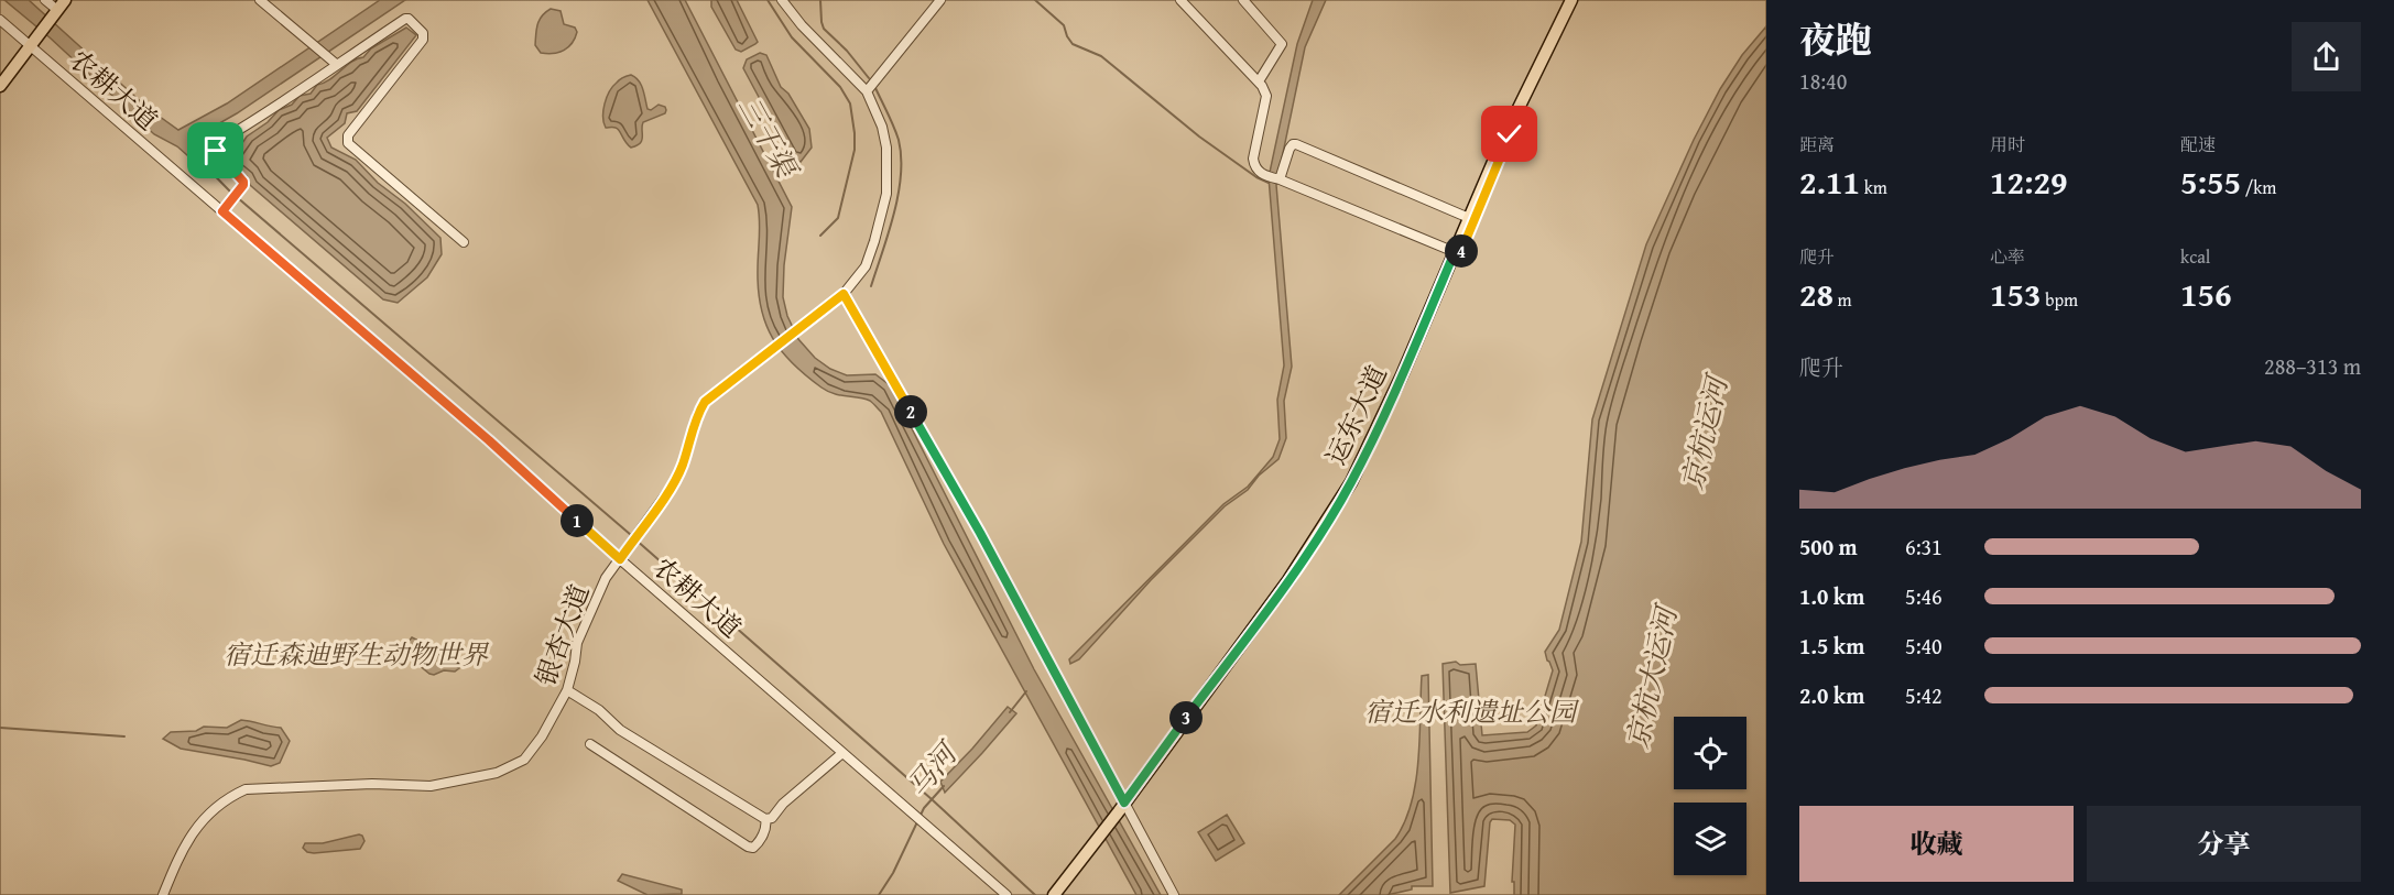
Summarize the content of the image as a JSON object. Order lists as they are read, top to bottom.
{
  "streets": {
    "main road": ["运东大道"],
    "street": ["农耕大道", "银杏大道"]
  },
  "crossings": [
    ["农耕大道", "银杏大道"]
  ],
  "water": [
    "三干渠",
    "京杭运河",
    "京杭大运河",
    "马河"
  ],
  "parks": ["宿迁森迪野生动物世界", "宿迁水利遗址公园"],
  "page": {
    "heading": ["夜跑", "18:40"],
    "stats": [
      ["距离", "2.11 km"],
      ["用时", "12:29"],
      ["配速", "5:55 /km"],
      ["爬升", "28 m"],
      ["心率", "153 bpm"],
      ["kcal", "156"]
    ],
    "pins": [
      "4",
      "2",
      "1",
      "3"
    ],
    "chart": ["爬升", "288–313 m"],
    "list": [
      {
        "name": "500 m",
        "note": "6:31"
      },
      {
        "name": "1.0 km",
        "note": "5:46"
      },
      {
        "name": "1.5 km",
        "note": "5:40"
      },
      {
        "name": "2.0 km",
        "note": "5:42"
      }
    ],
    "buttons": ["收藏", "分享"]
  }
}
